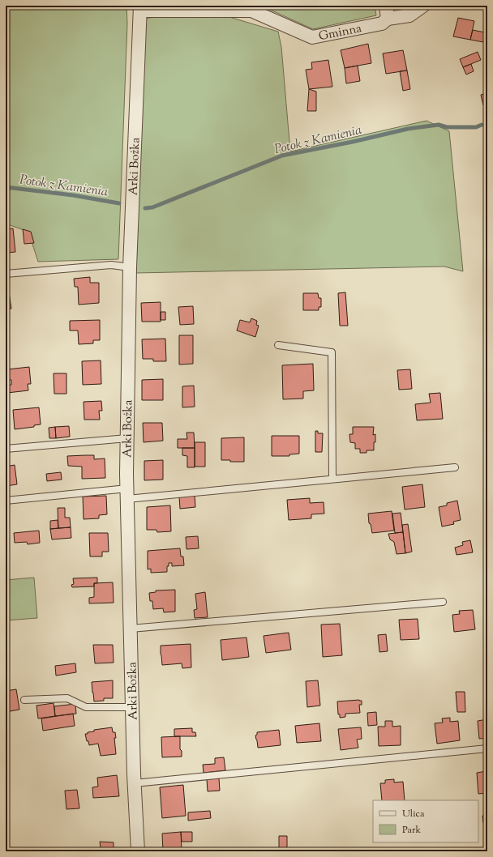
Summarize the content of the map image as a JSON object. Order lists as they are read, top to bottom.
{
  "streets": {
    "street": ["Gminna", "Arki Bożka"]
  },
  "crossings": [
    ["Gminna", "Arki Bożka"]
  ],
  "water": ["Potok z Kamienia"],
  "legend": ["Ulica", "Park"]
}
